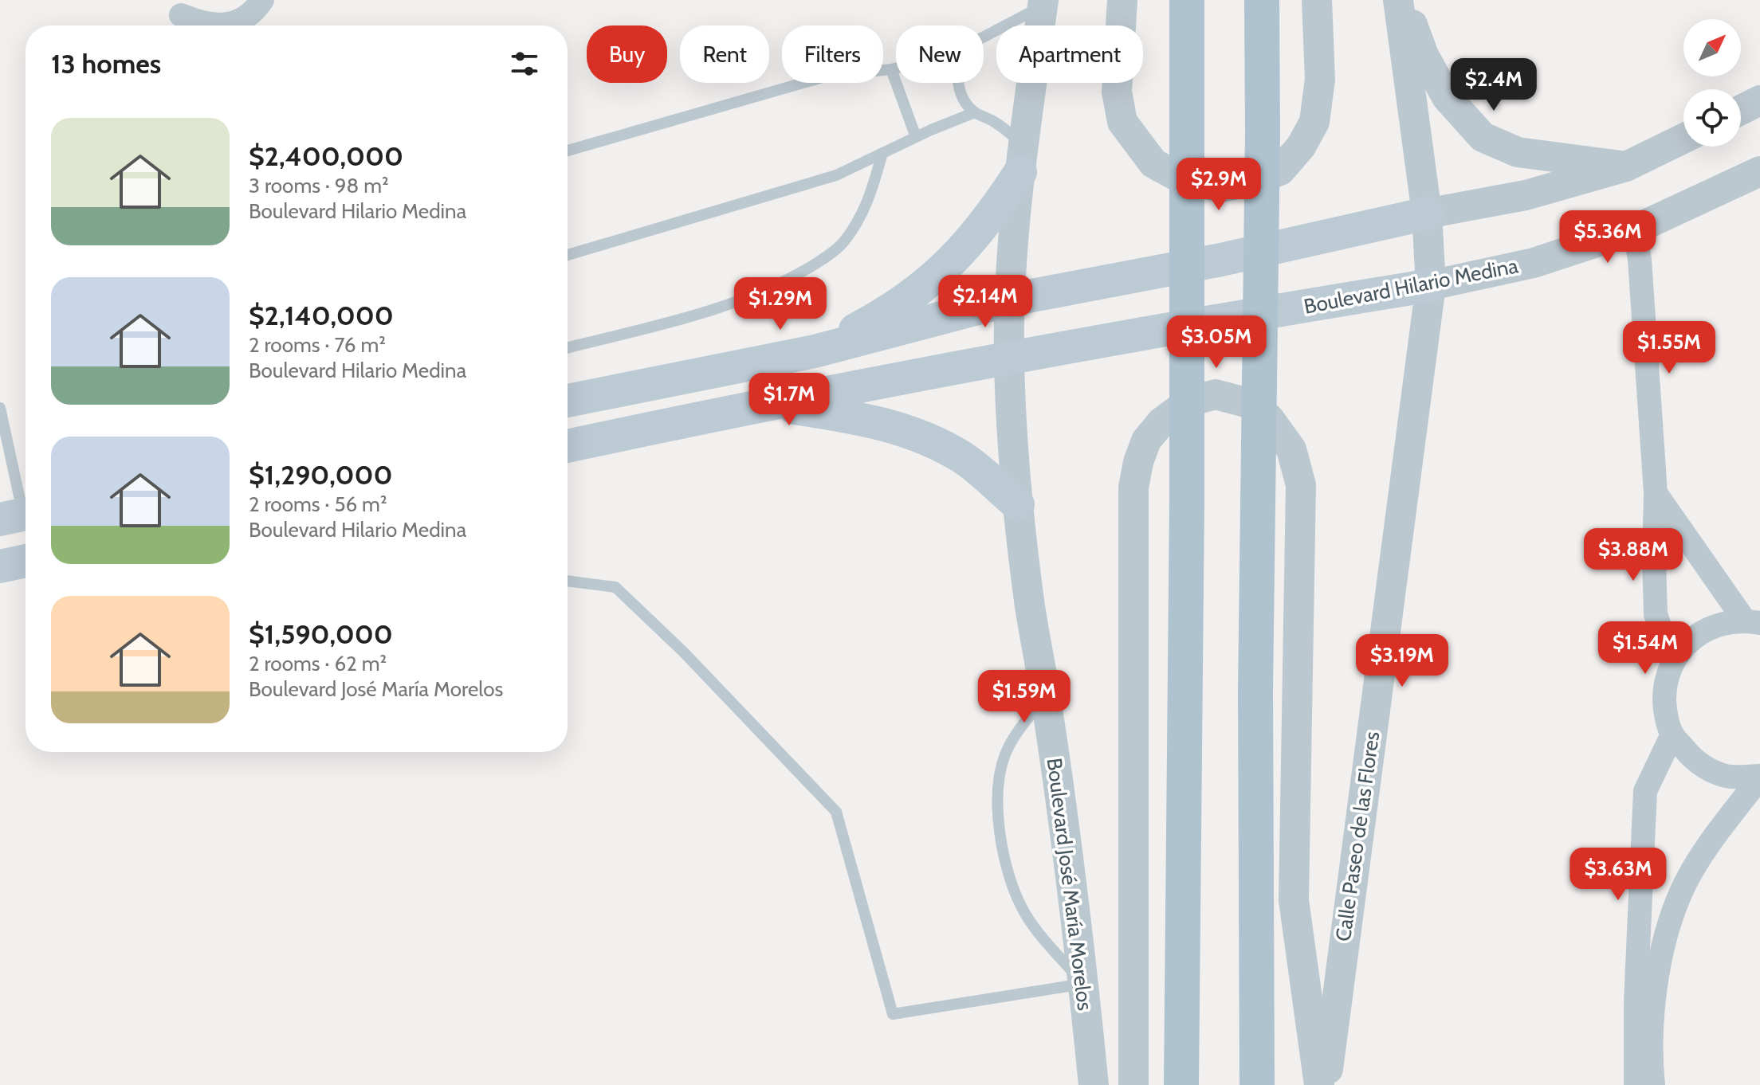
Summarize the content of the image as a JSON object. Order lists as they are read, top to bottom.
{
  "streets": {
    "main road": ["Boulevard Hilario Medina"],
    "street": ["Calle Paseo de las Flores", "Boulevard José María Morelos"]
  },
  "crossings": [
    ["Boulevard Hilario Medina", "Calle Paseo de las Flores"],
    ["Boulevard Hilario Medina", "Boulevard José María Morelos"]
  ],
  "north": "top right",
  "page": {
    "chip": [
      "Buy",
      "Rent",
      "Filters",
      "New",
      "Apartment"
    ],
    "heading": "13 homes",
    "price": [
      "$2.4M",
      "$2.9M",
      "$5.36M",
      "$2.14M",
      "$1.29M",
      "$3.05M",
      "$1.55M",
      "$1.7M",
      "$3.88M",
      "$1.54M",
      "$3.19M",
      "$1.59M",
      "$3.63M"
    ],
    "list": [
      {
        "name": "$2,400,000",
        "note": "3 rooms · 98 m² · Boulevard Hilario Medina"
      },
      {
        "name": "$2,140,000",
        "note": "2 rooms · 76 m² · Boulevard Hilario Medina"
      },
      {
        "name": "$1,290,000",
        "note": "2 rooms · 56 m² · Boulevard Hilario Medina"
      },
      {
        "name": "$1,590,000",
        "note": "2 rooms · 62 m² · Boulevard José María Morelos"
      }
    ]
  }
}
